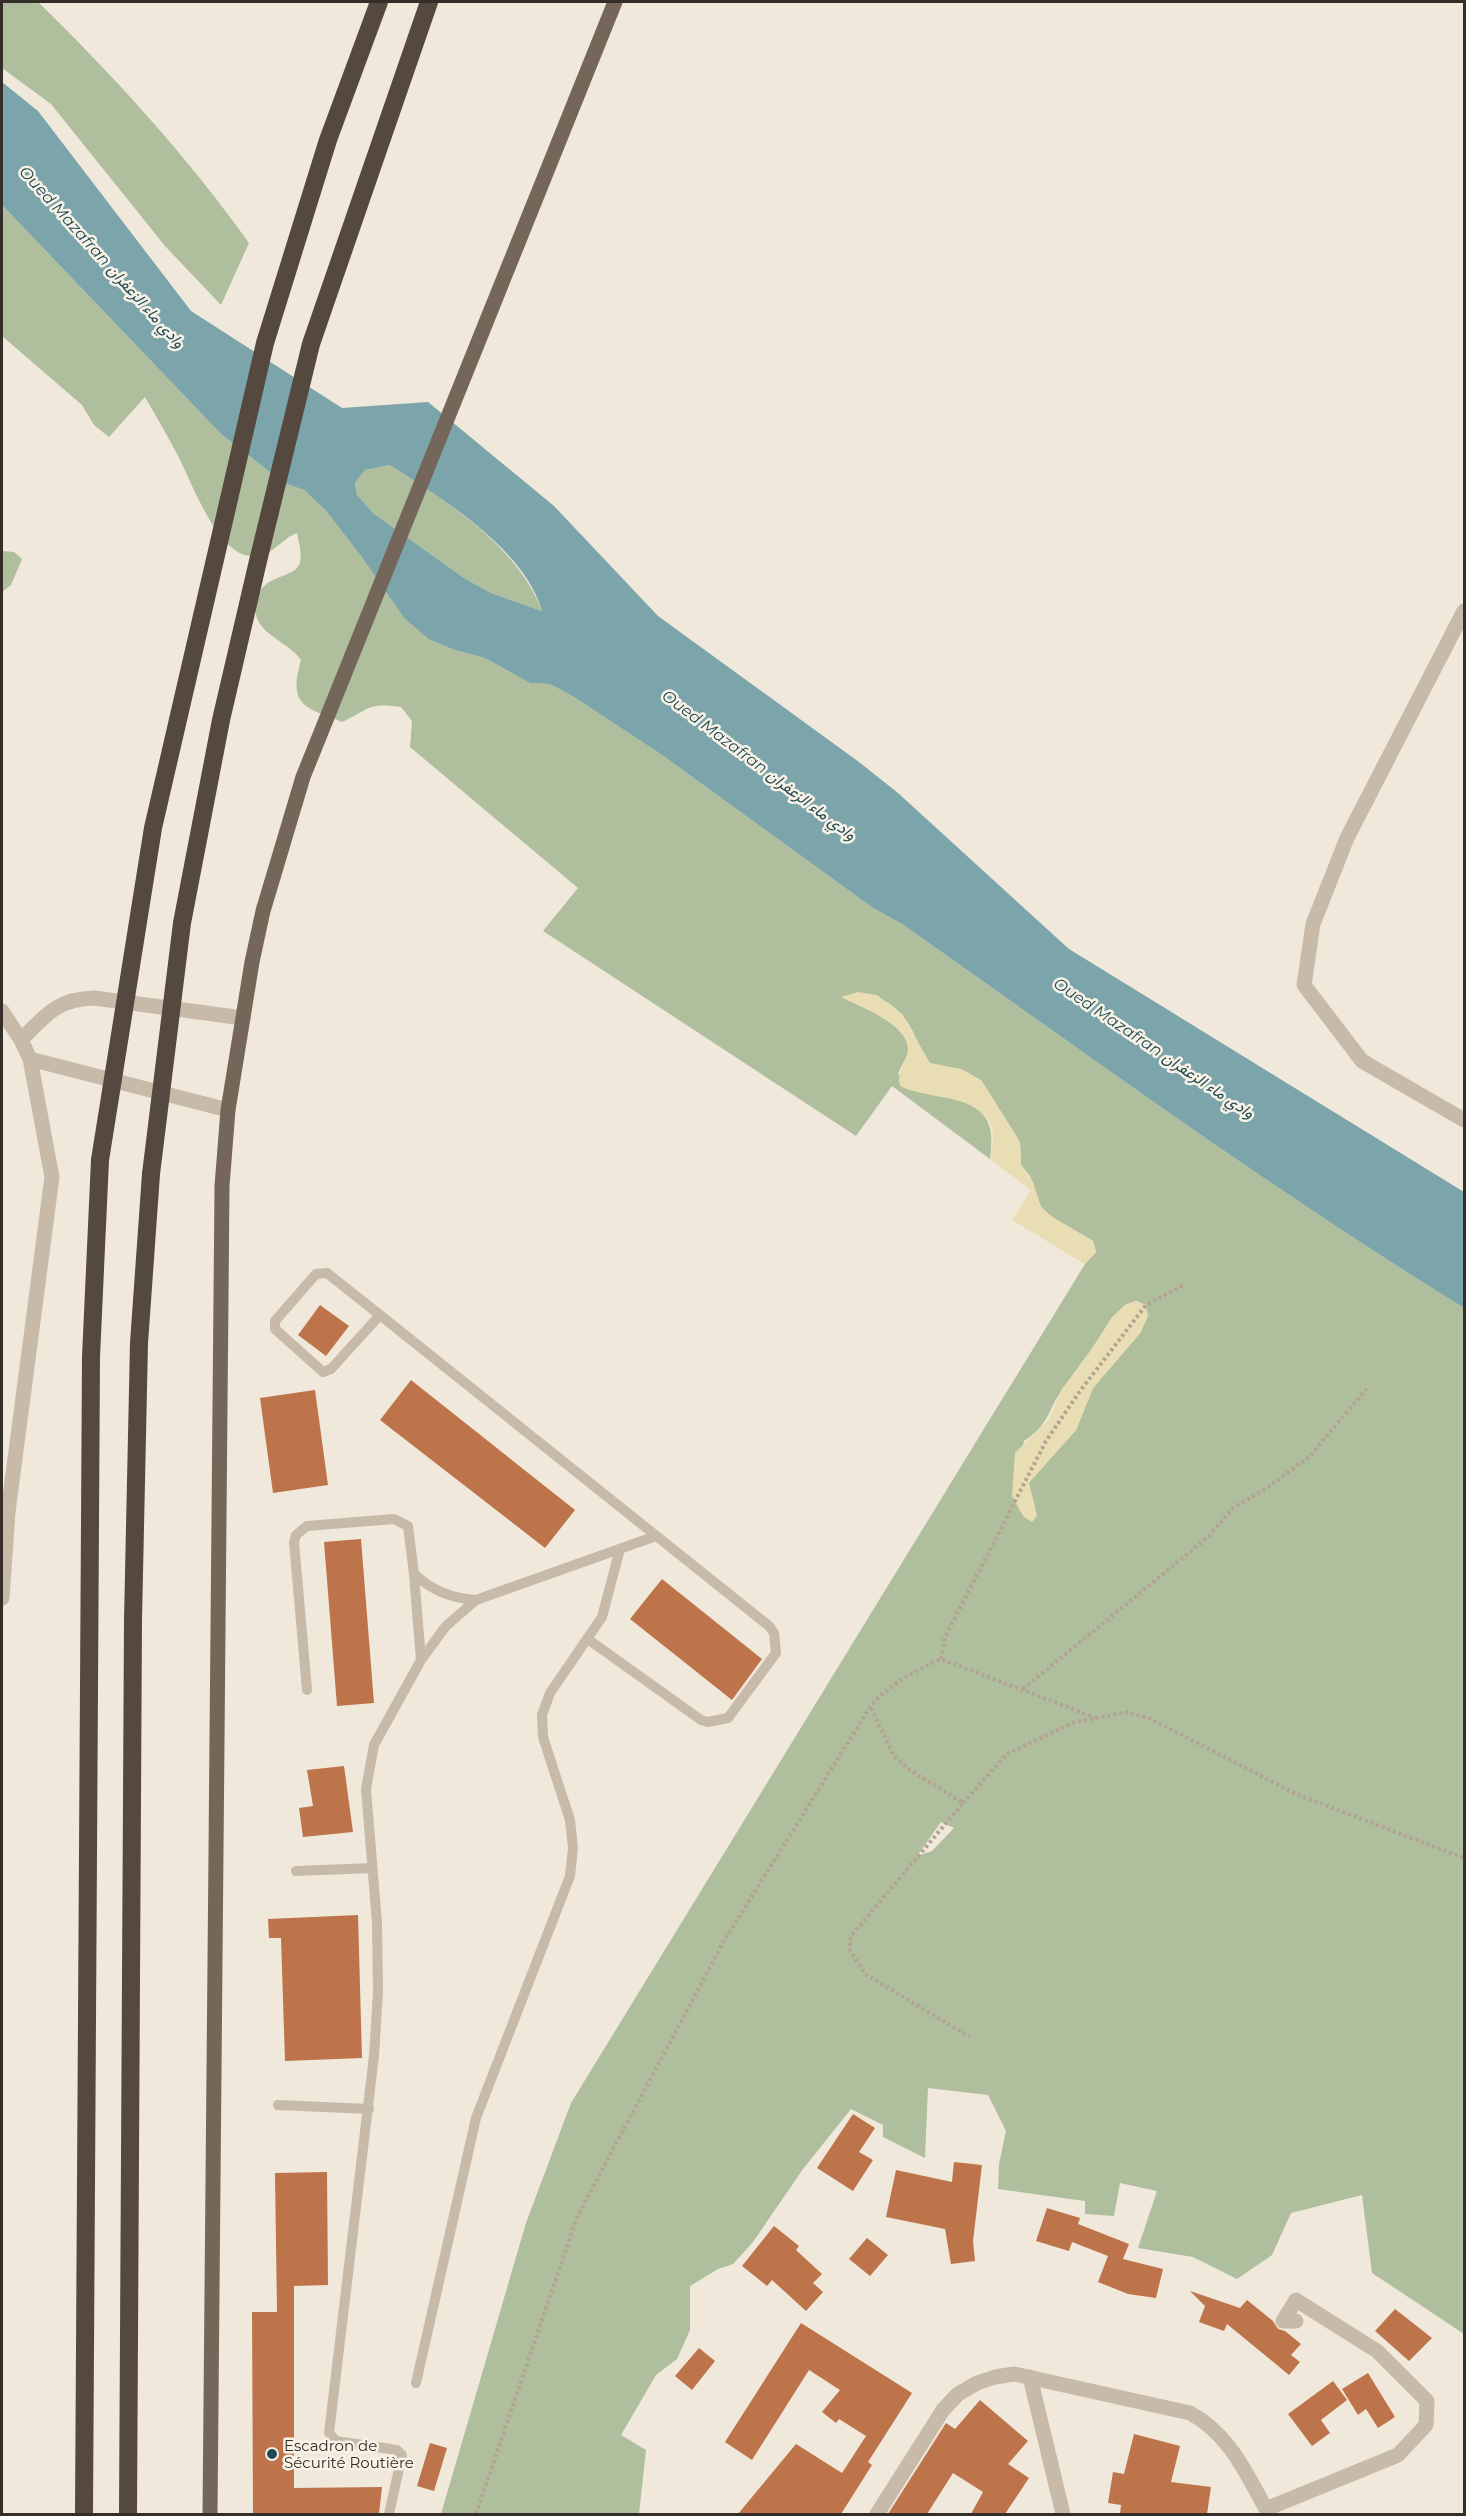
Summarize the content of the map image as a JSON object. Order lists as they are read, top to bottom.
{
  "water": ["Oued Mazafran وادي ماء الزعفران"],
  "places": ["Escadron de Sécurité Routière"]
}
